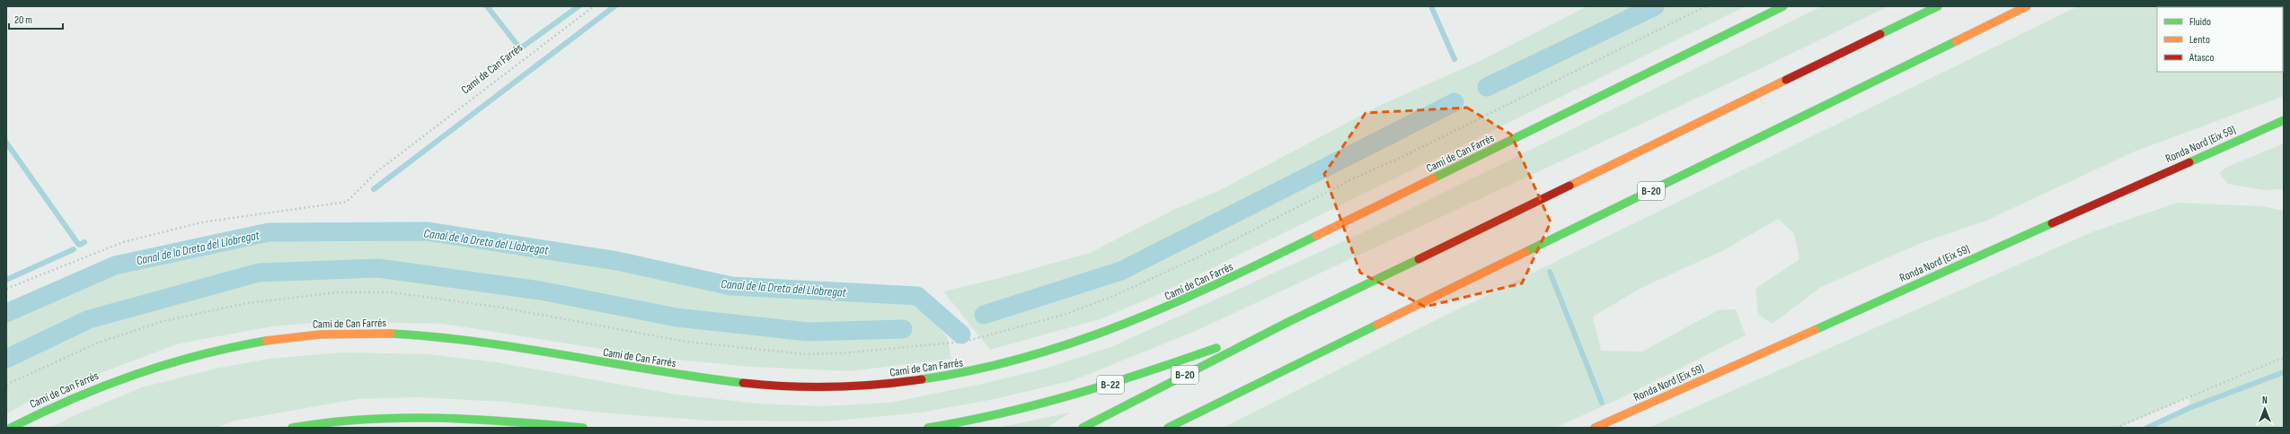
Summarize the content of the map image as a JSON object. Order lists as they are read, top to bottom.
{
  "streets": {
    "main road": [
      "Camí de Can Farrés",
      "Ronda Nord (Eix 59)",
      "B-20",
      "B-22"
    ]
  },
  "crossings": [
    ["B-20", "B-22"]
  ],
  "water": ["Canal de la Dreta del Llobregat"],
  "legend": ["Fluido", "Lento", "Atasco"],
  "scale_bar": "20 m",
  "north": "top"
}
